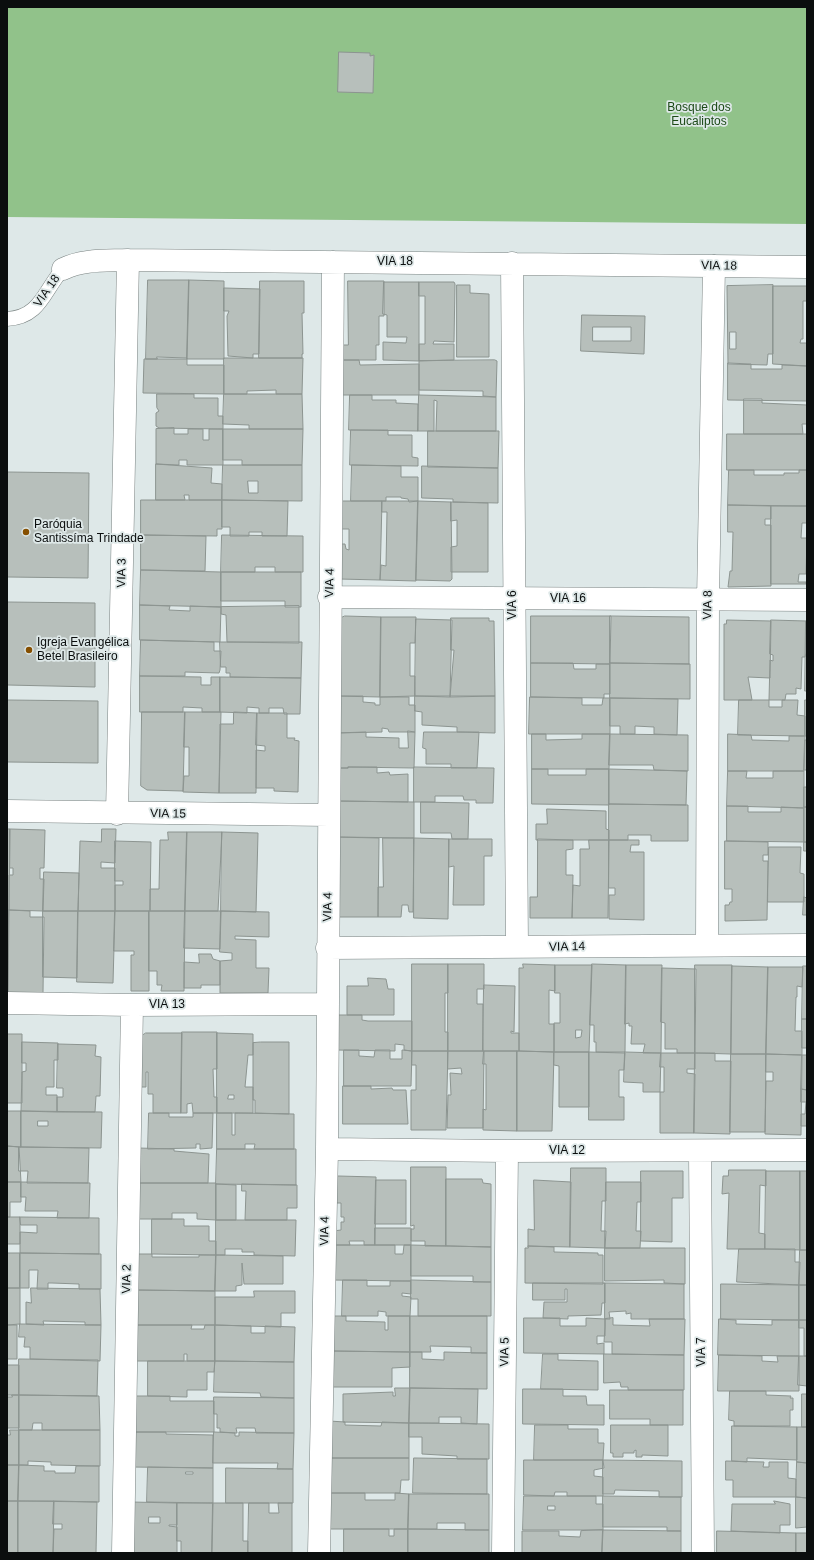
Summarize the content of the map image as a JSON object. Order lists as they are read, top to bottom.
{
  "streets": {
    "street": [
      "VIA 18",
      "VIA 3",
      "VIA 4",
      "VIA 16",
      "VIA 6",
      "VIA 8",
      "VIA 15",
      "VIA 14",
      "VIA 13",
      "VIA 12",
      "VIA 2",
      "VIA 5",
      "VIA 7"
    ]
  },
  "crossings": [
    ["VIA 18", "VIA 3"],
    ["VIA 18", "VIA 4"],
    ["VIA 18", "VIA 6"],
    ["VIA 18", "VIA 8"],
    ["VIA 3", "VIA 15"],
    ["VIA 4", "VIA 16"],
    ["VIA 4", "VIA 15"],
    ["VIA 4", "VIA 14"],
    ["VIA 4", "VIA 13"],
    ["VIA 4", "VIA 12"],
    ["VIA 16", "VIA 6"],
    ["VIA 16", "VIA 8"],
    ["VIA 6", "VIA 14"],
    ["VIA 8", "VIA 14"],
    ["VIA 13", "VIA 2"],
    ["VIA 12", "VIA 5"],
    ["VIA 12", "VIA 7"]
  ],
  "parks": ["Bosque dos Eucaliptos"],
  "places": ["Paróquia Santissíma Trindade", "Igreja Evangélica Betel Brasileiro"]
}
